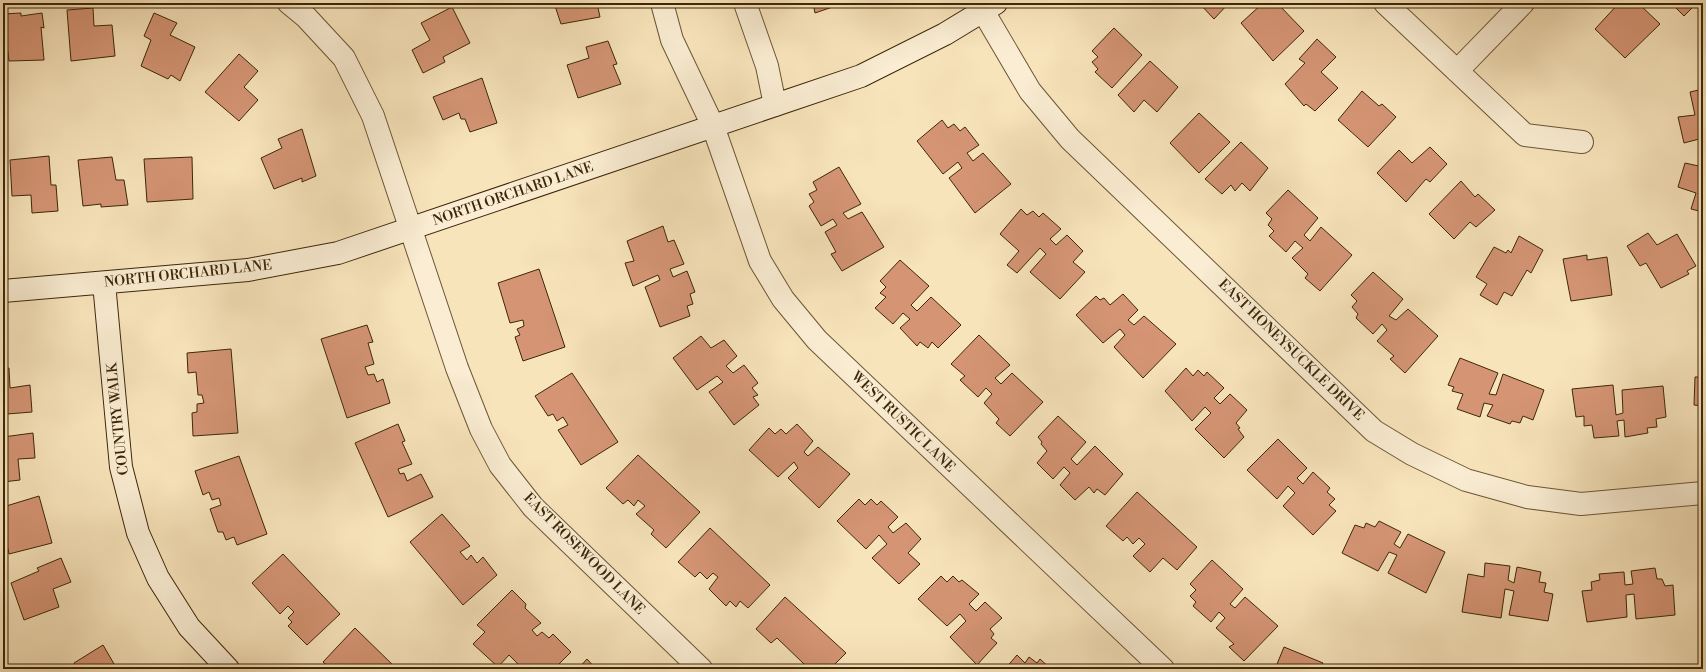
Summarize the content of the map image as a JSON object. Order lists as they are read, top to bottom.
{
  "streets": {
    "street": [
      "NORTH ORCHARD LANE",
      "EAST HONEYSUCKLE DRIVE",
      "COUNTRY WALK",
      "WEST RUSTIC LANE",
      "EAST ROSEWOOD LANE"
    ]
  },
  "crossings": [
    ["NORTH ORCHARD LANE", "EAST HONEYSUCKLE DRIVE"],
    ["NORTH ORCHARD LANE", "COUNTRY WALK"],
    ["NORTH ORCHARD LANE", "WEST RUSTIC LANE"],
    ["NORTH ORCHARD LANE", "EAST ROSEWOOD LANE"]
  ]
}
